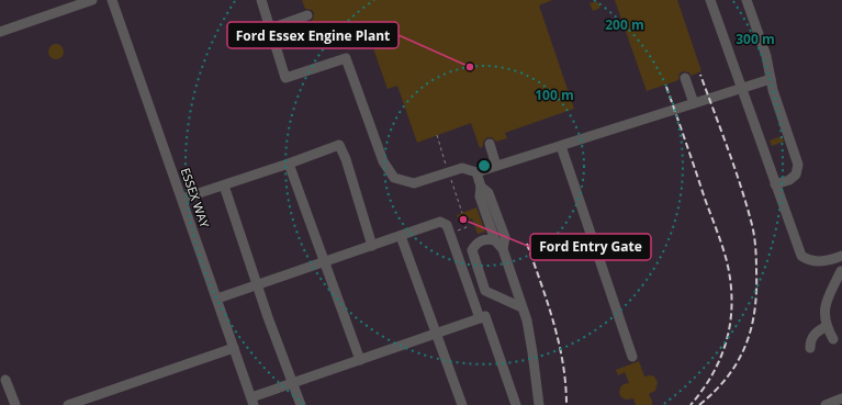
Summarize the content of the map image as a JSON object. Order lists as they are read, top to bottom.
{
  "streets": {
    "street": ["ESSEX WAY"]
  },
  "places": ["Ford Essex Engine Plant", "Ford Entry Gate"],
  "rings": ["200 m", "300 m", "100 m"]
}
